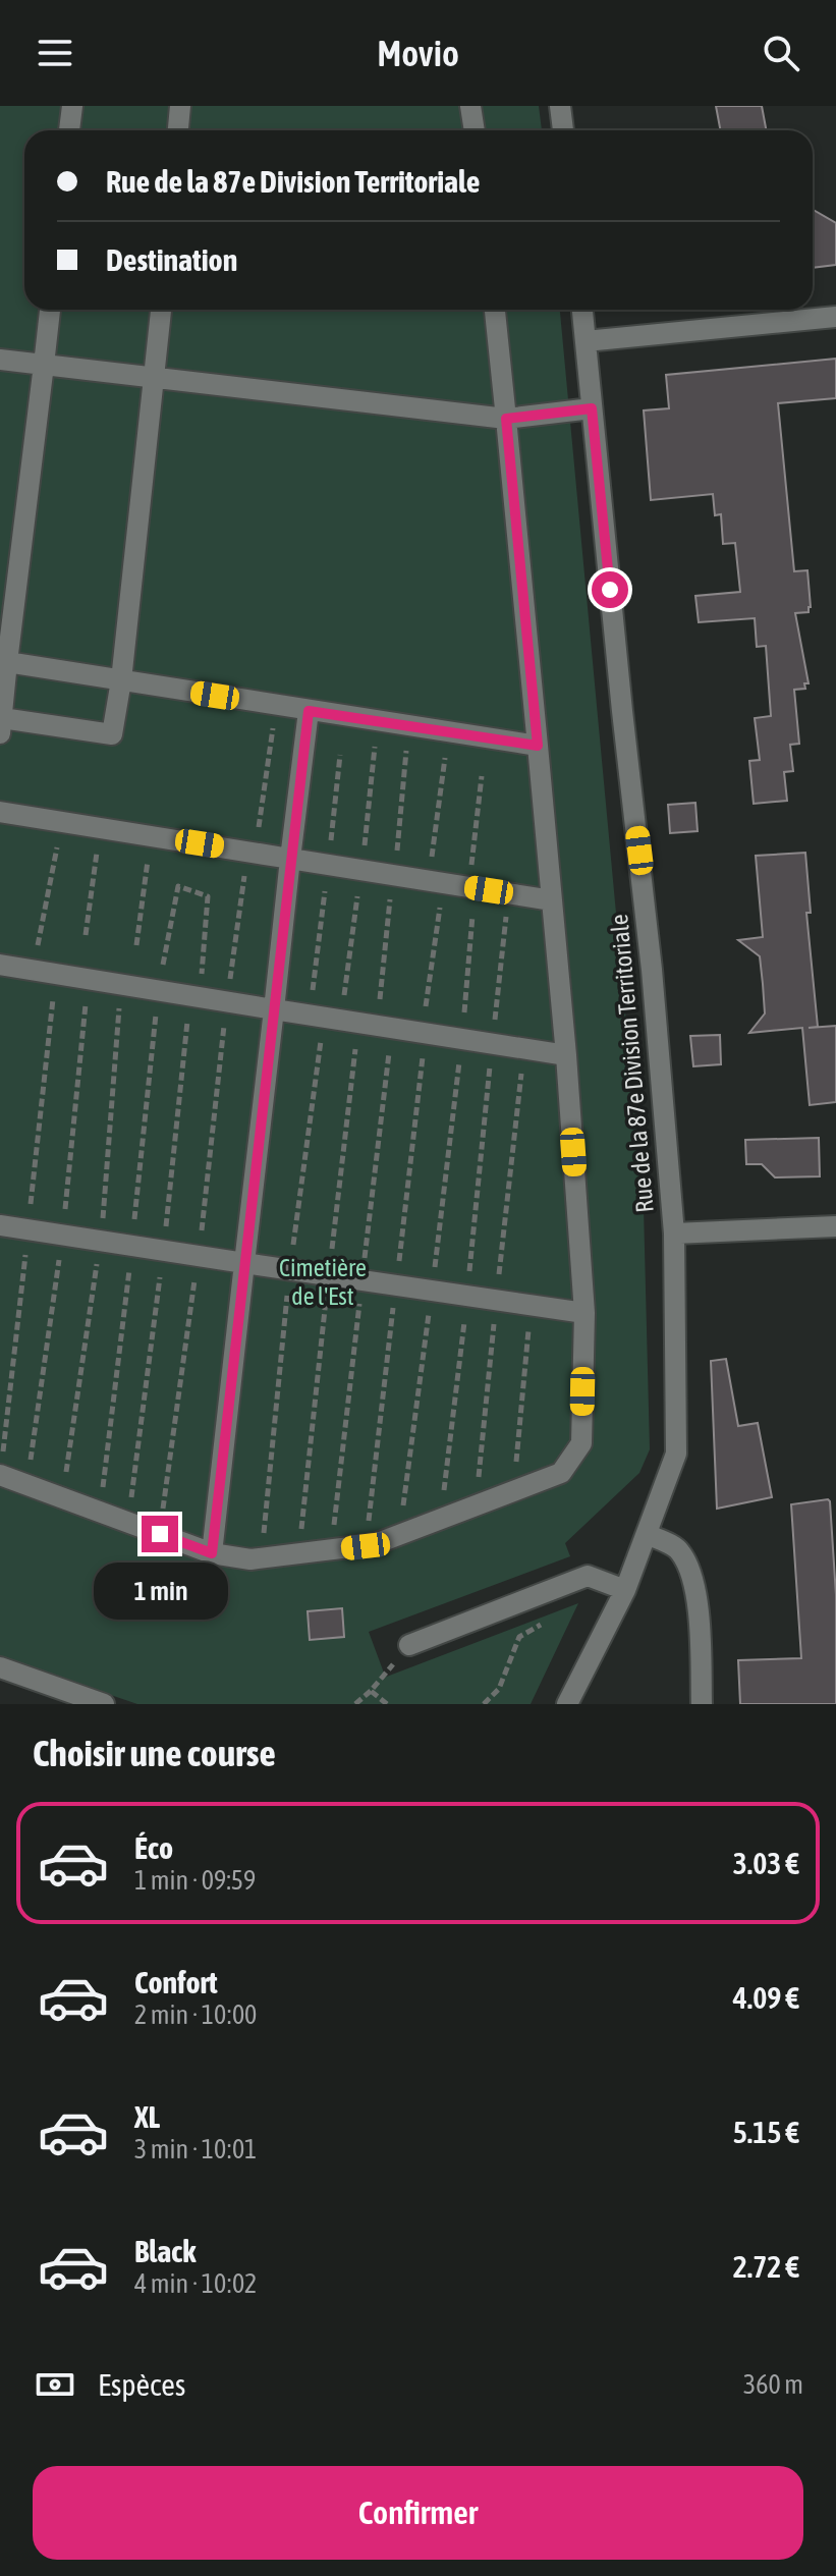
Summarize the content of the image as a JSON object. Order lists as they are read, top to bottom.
{
  "streets": {
    "street": ["Rue de la 87e Division Territoriale"]
  },
  "parks": ["Cimetière de l'Est"],
  "page": {
    "header": "Movio",
    "banner": ["Rue de la 87e Division Territoriale", "Destination"],
    "bubble": "1 min",
    "heading": "Choisir une course",
    "list": [
      {
        "name": "Éco",
        "note": "1 min · 09:59",
        "value": "3.03 €"
      },
      {
        "name": "Confort",
        "note": "2 min · 10:00",
        "value": "4.09 €"
      },
      {
        "name": "XL",
        "note": "3 min · 10:01",
        "value": "5.15 €"
      },
      {
        "name": "Black",
        "note": "4 min · 10:02",
        "value": "2.72 €"
      }
    ],
    "pay": ["Espèces", "360 m"],
    "buttons": "Confirmer"
  }
}
